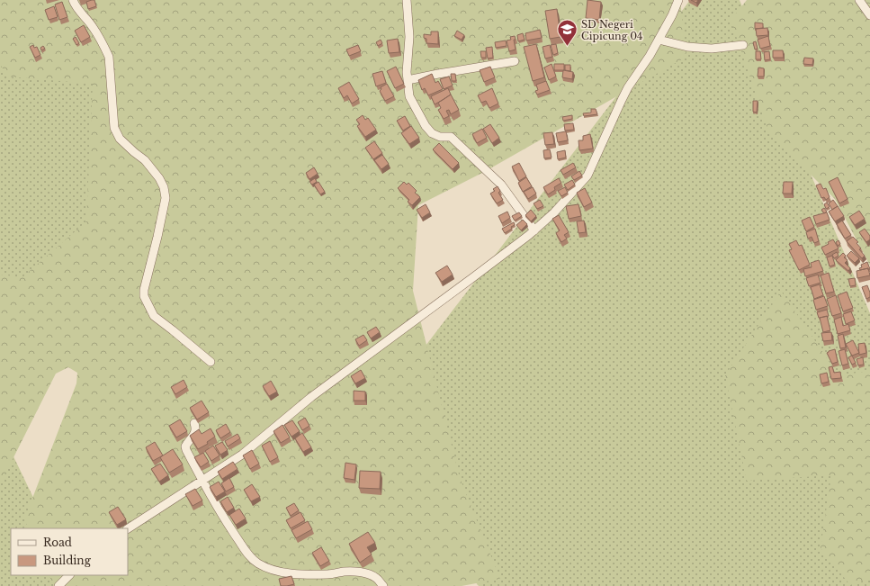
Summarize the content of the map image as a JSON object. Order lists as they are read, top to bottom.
{
  "places": {
    "school or university": ["SD Negeri Cipicung 04"]
  },
  "legend": ["Road", "Building"]
}
